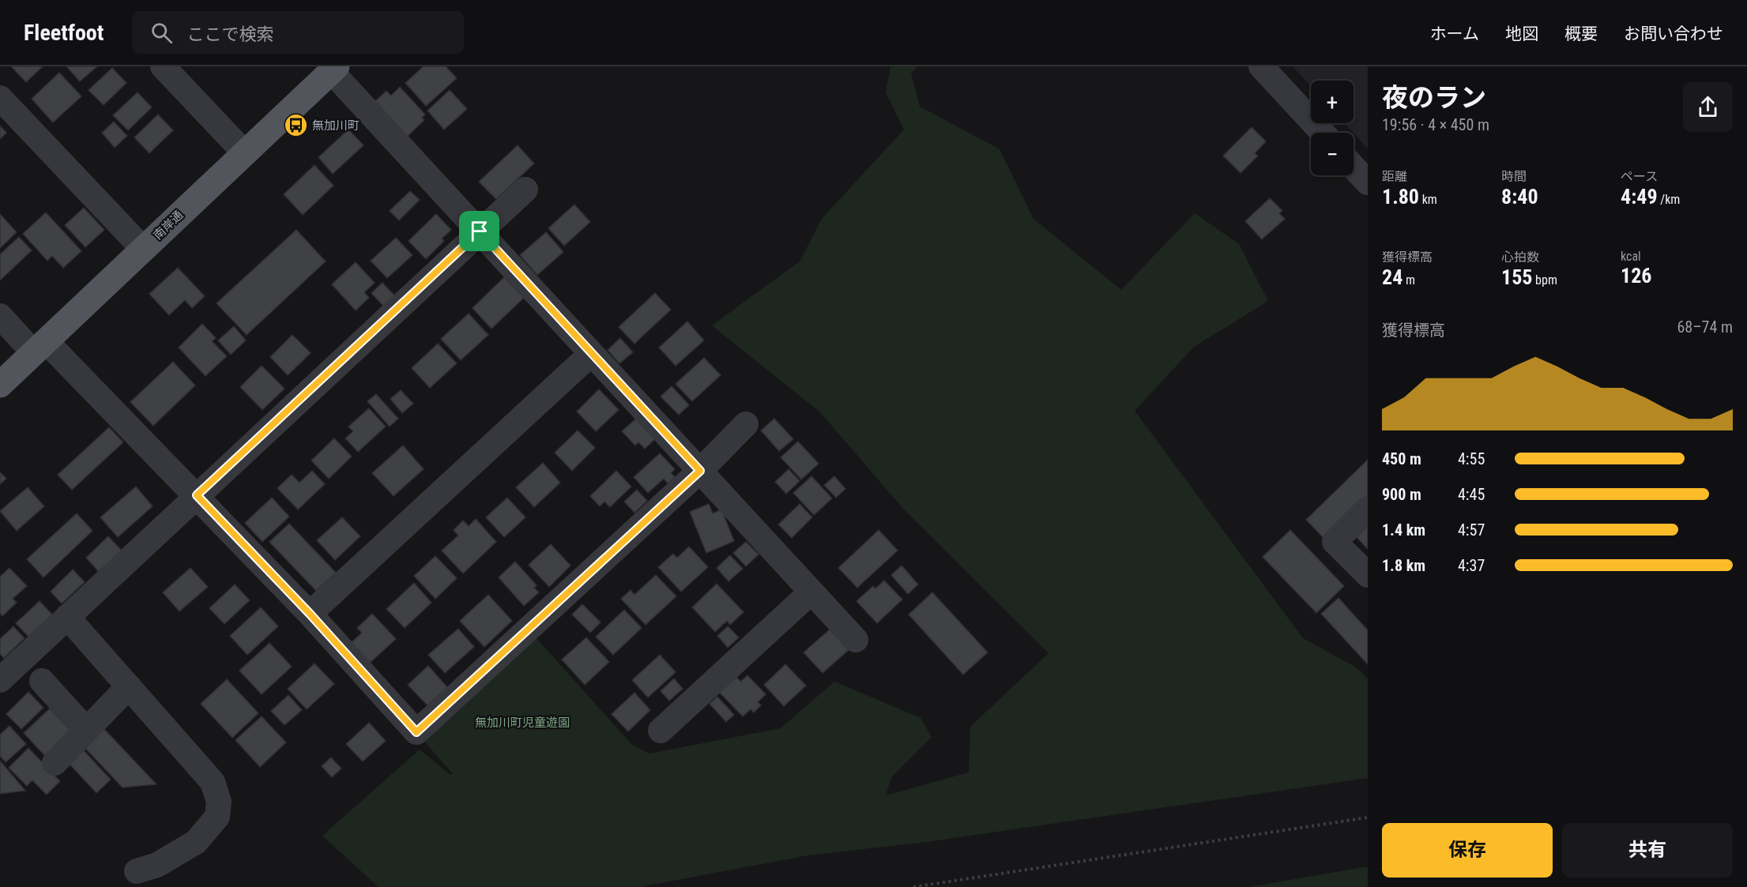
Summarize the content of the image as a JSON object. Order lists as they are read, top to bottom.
{
  "streets": {
    "main road": ["南岸通"]
  },
  "parks": ["無加川町児童遊園"],
  "places": {
    "bus stop": ["無加川町"]
  },
  "page": {
    "header": "Fleetfoot",
    "search": "ここで検索",
    "nav": [
      "ホーム",
      "地図",
      "概要",
      "お問い合わせ"
    ],
    "heading": ["夜のラン", "19:56 · 4 × 450 m"],
    "map_buttons": ["+", "−"],
    "stats": [
      ["距離", "1.80 km"],
      ["時間", "8:40"],
      ["ペース", "4:49 /km"],
      ["獲得標高", "24 m"],
      ["心拍数", "155 bpm"],
      ["kcal", "126"]
    ],
    "chart": ["獲得標高", "68–74 m"],
    "list": [
      {
        "name": "450 m",
        "note": "4:55"
      },
      {
        "name": "900 m",
        "note": "4:45"
      },
      {
        "name": "1.4 km",
        "note": "4:57"
      },
      {
        "name": "1.8 km",
        "note": "4:37"
      }
    ],
    "buttons": ["保存", "共有"]
  }
}
